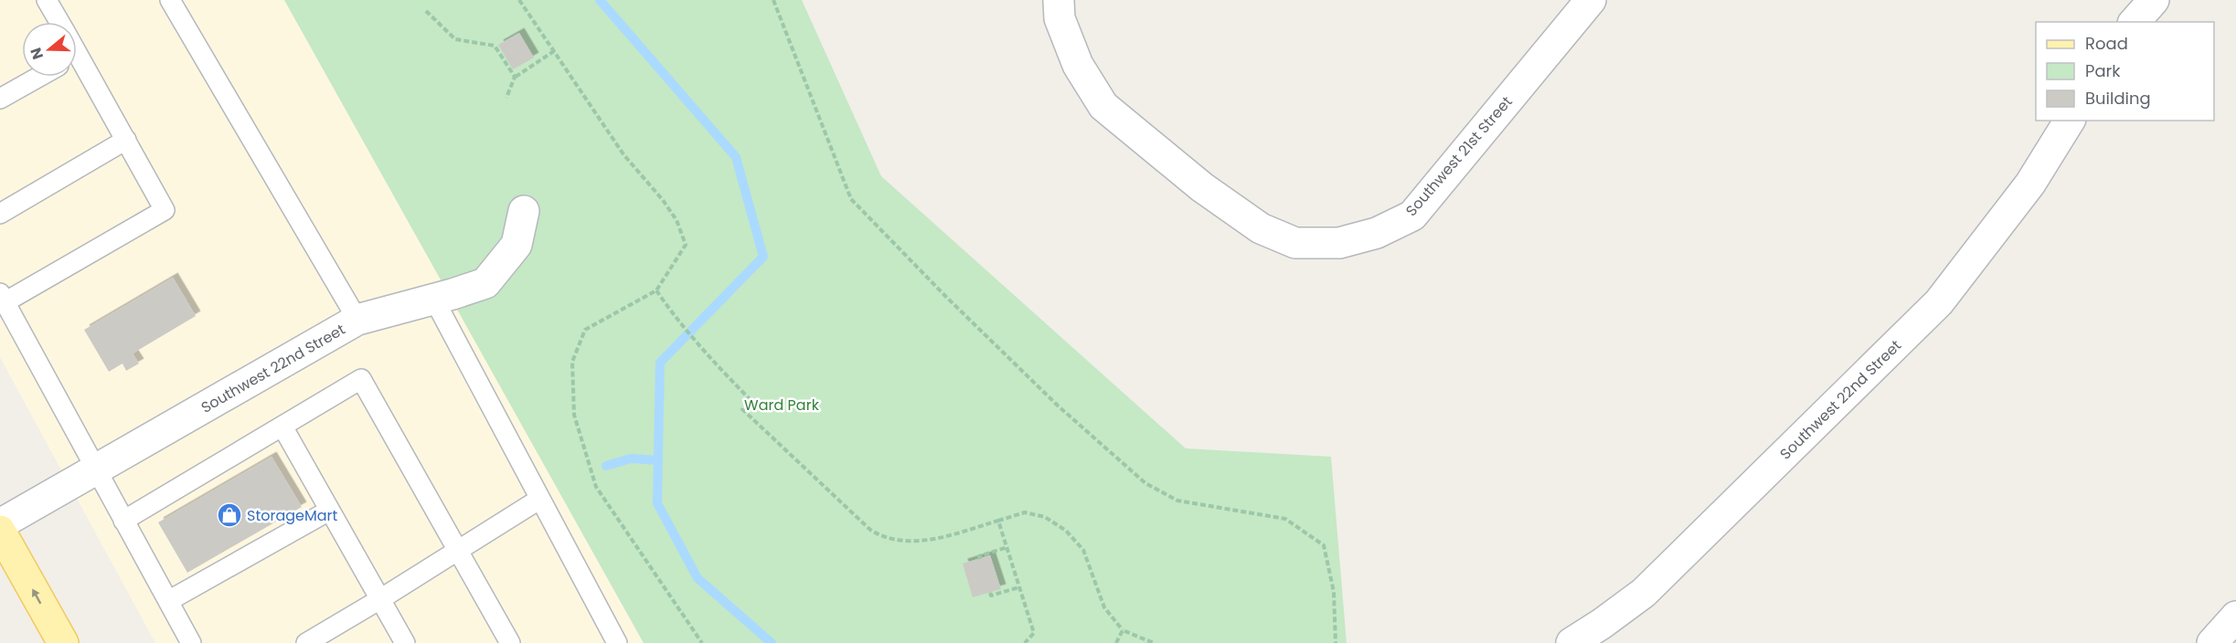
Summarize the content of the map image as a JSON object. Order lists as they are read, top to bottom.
{
  "streets": {
    "street": ["Southwest 21st Street", "Southwest 22nd Street"]
  },
  "parks": ["Ward Park"],
  "places": {
    "shop": ["StorageMart"]
  },
  "legend": ["Road", "Park", "Building"],
  "north": "left"
}
